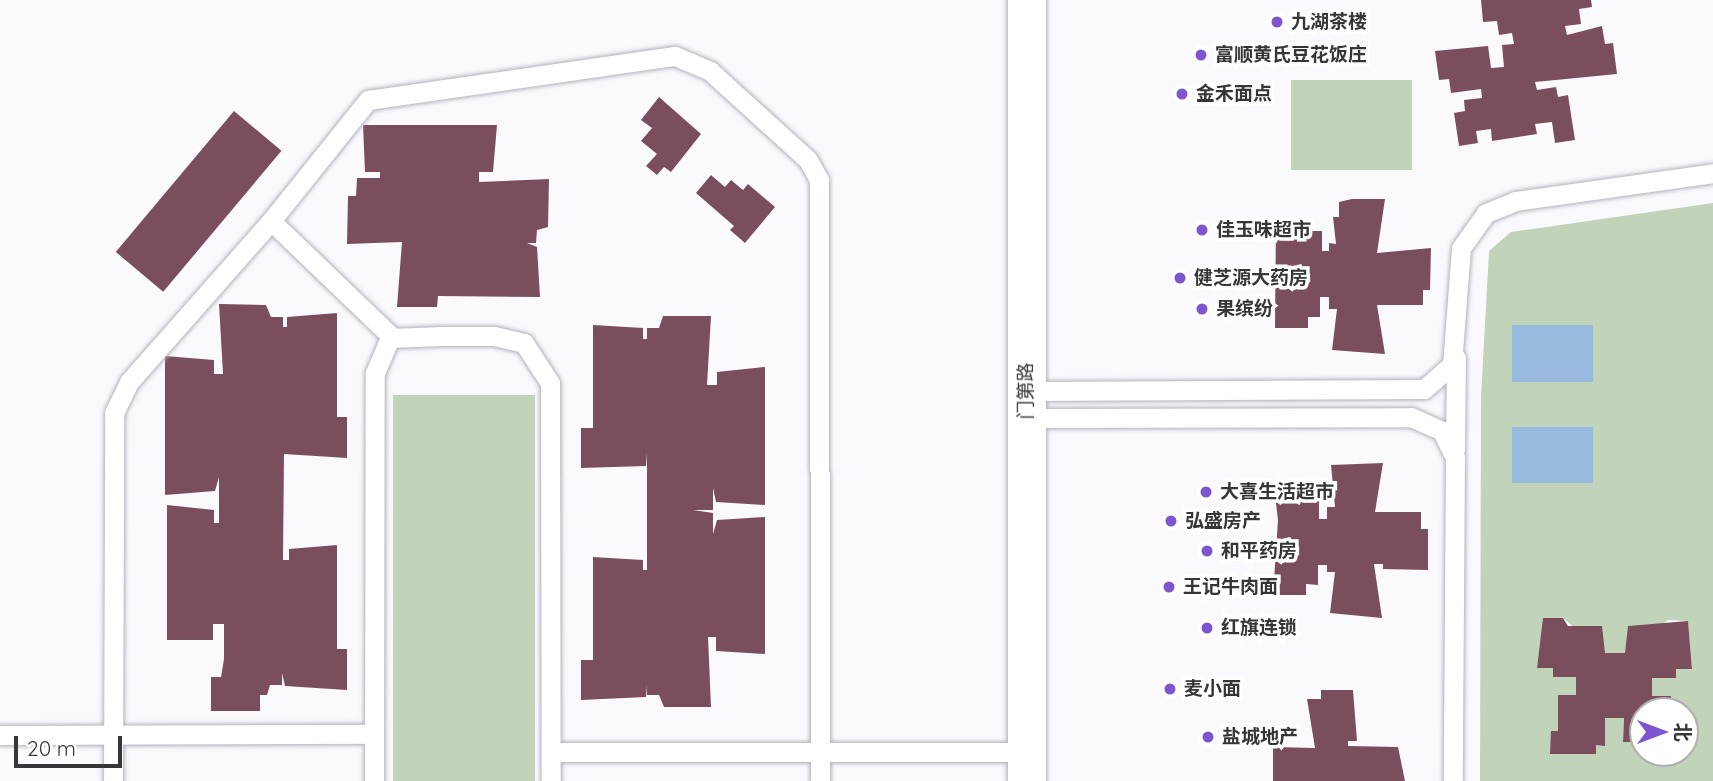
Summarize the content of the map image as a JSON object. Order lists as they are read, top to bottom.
{
  "streets": {
    "street": ["门第路"]
  },
  "places": [
    "九湖茶楼",
    "富顺黄氏豆花饭庄",
    "金禾面点",
    "佳玉味超市",
    "健芝源大药房",
    "果缤纷",
    "大喜生活超市",
    "弘盛房产",
    "和平药房",
    "王记牛肉面",
    "红旗连锁",
    "麦小面",
    "盐城地产"
  ],
  "scale_bar": "20 m",
  "north": "right"
}
